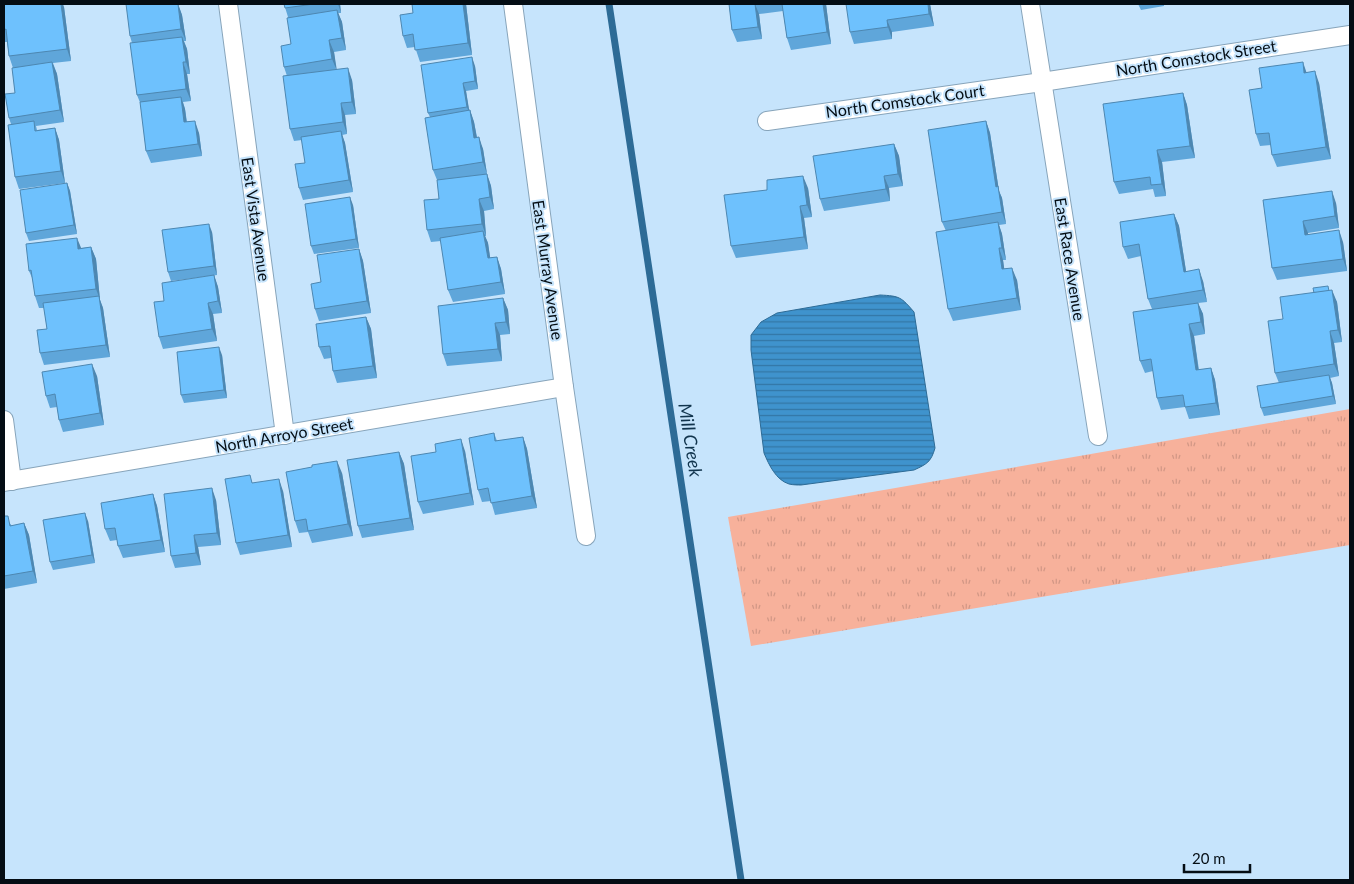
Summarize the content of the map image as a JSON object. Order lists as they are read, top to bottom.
{
  "streets": {
    "street": [
      "North Comstock Street",
      "North Comstock Court",
      "East Vista Avenue",
      "East Race Avenue",
      "East Murray Avenue",
      "North Arroyo Street"
    ]
  },
  "crossings": [
    ["North Comstock Street", "North Comstock Court"],
    ["North Comstock Street", "East Race Avenue"],
    ["North Comstock Court", "East Race Avenue"],
    ["East Vista Avenue", "North Arroyo Street"],
    ["East Murray Avenue", "North Arroyo Street"]
  ],
  "water": ["Mill Creek"],
  "scale_bar": "20 m"
}
